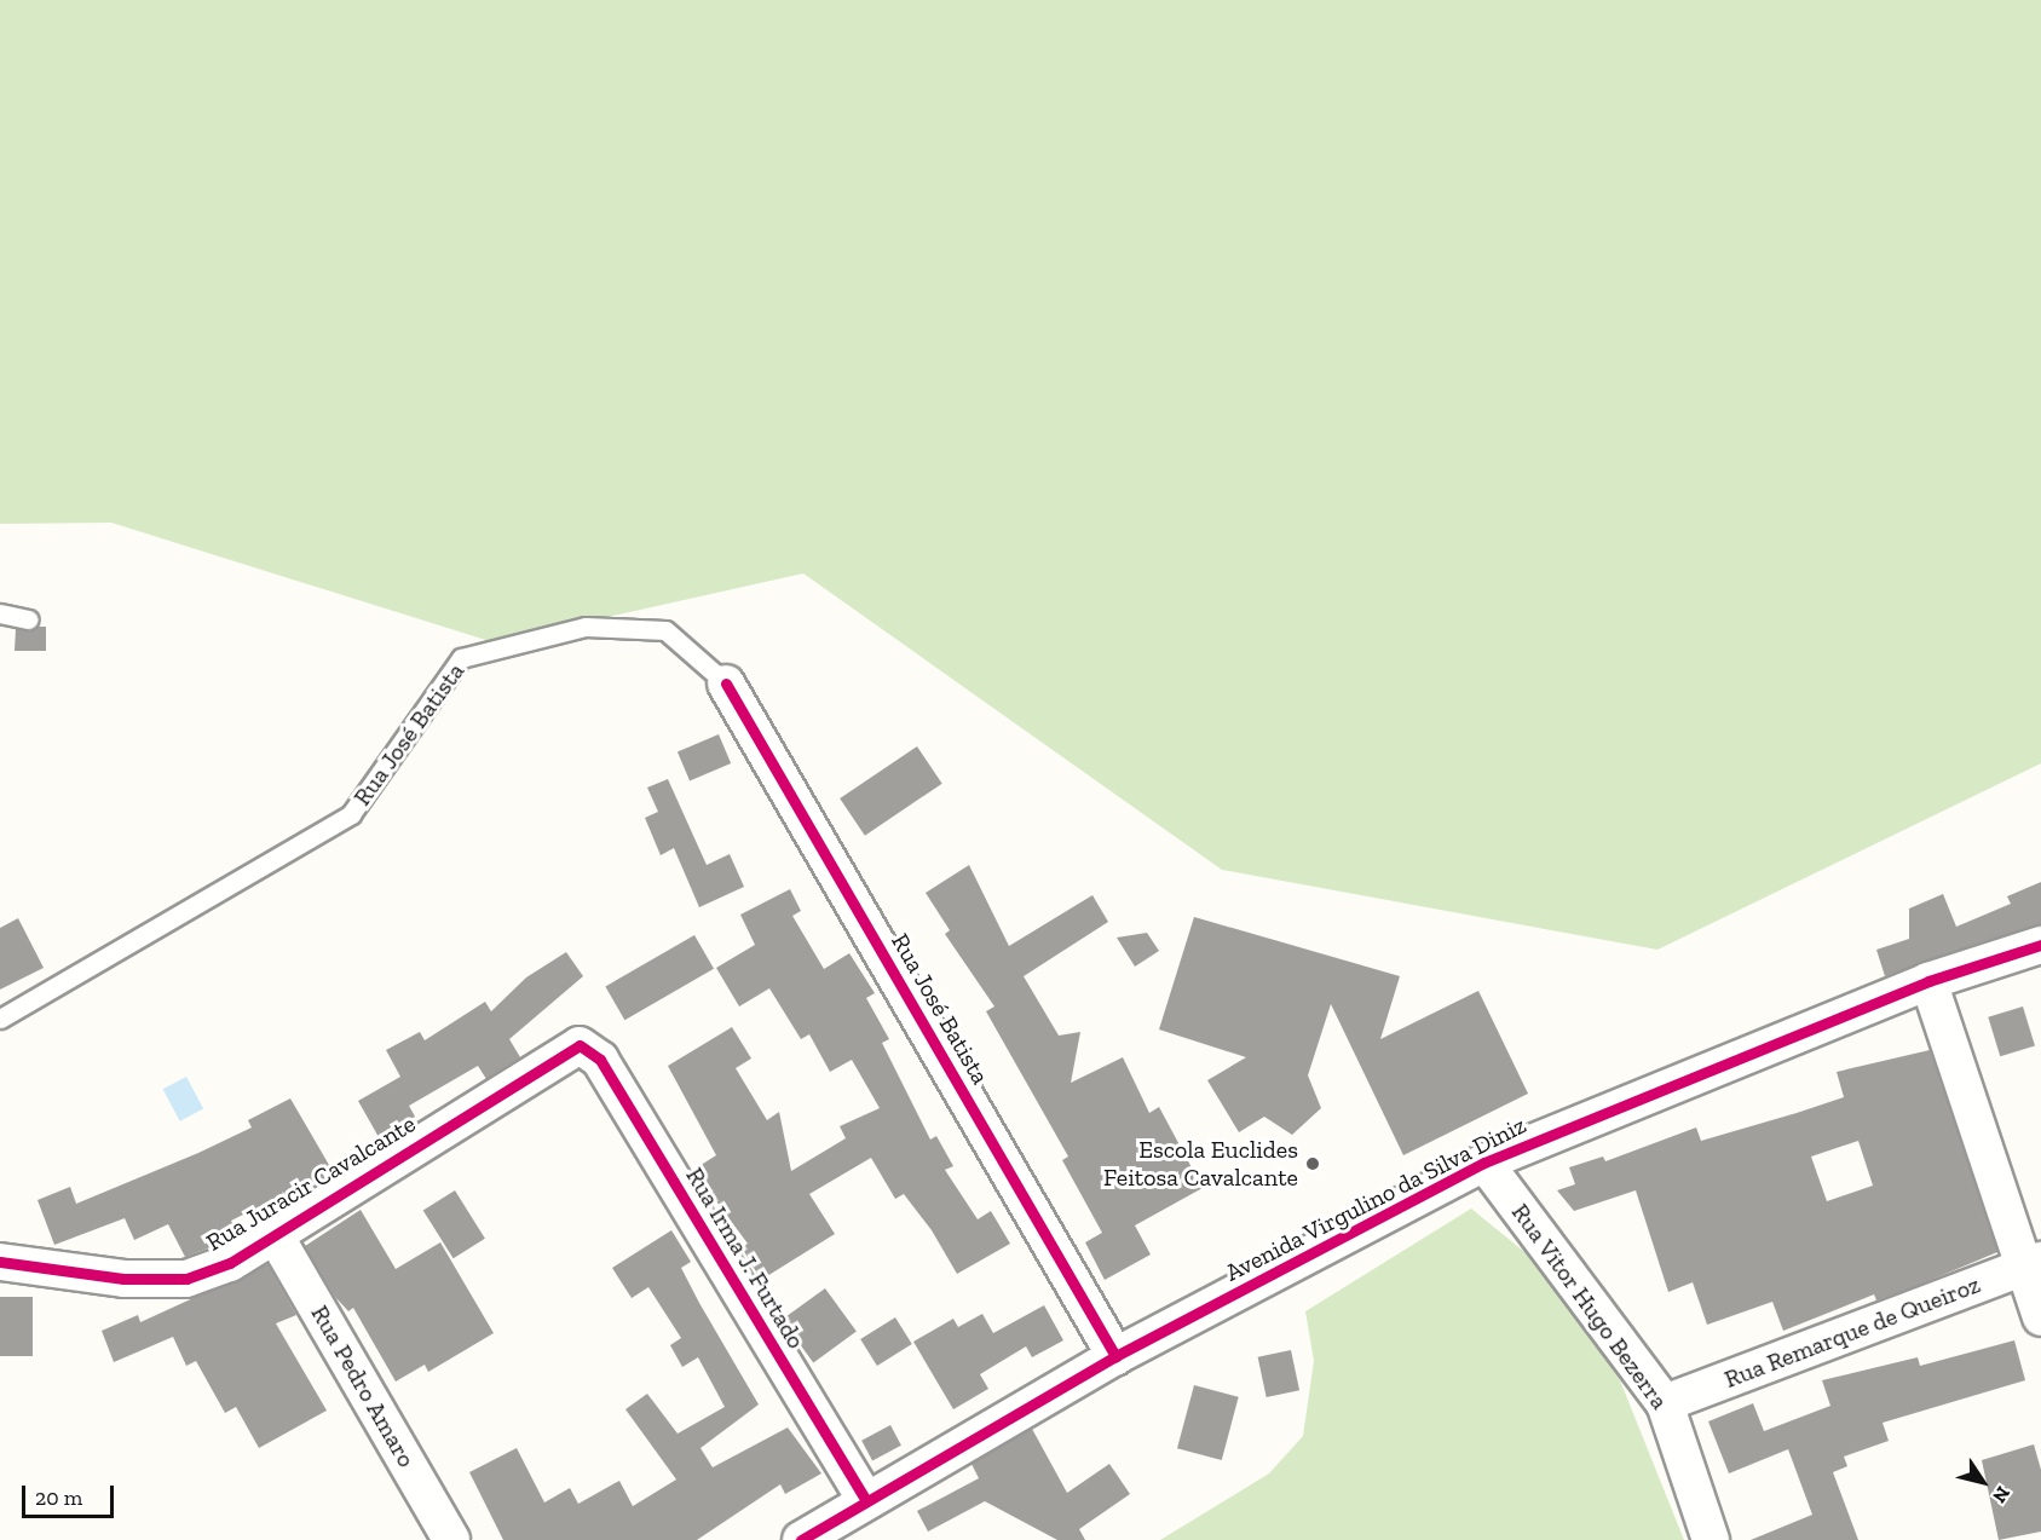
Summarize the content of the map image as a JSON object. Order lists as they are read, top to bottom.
{
  "streets": {
    "street": [
      "Rua José Batista",
      "Rua Juracir Cavalcante",
      "Avenida Virgulino da Silva Diniz",
      "Rua Irma J. Furtado",
      "Rua Vitor Hugo Bezerra",
      "Rua Remarque de Queiroz",
      "Rua Pedro Amaro"
    ]
  },
  "crossings": [
    ["Rua José Batista", "Avenida Virgulino da Silva Diniz"],
    ["Rua Juracir Cavalcante", "Rua Irma J. Furtado"],
    ["Rua Juracir Cavalcante", "Rua Pedro Amaro"],
    ["Avenida Virgulino da Silva Diniz", "Rua Irma J. Furtado"],
    ["Avenida Virgulino da Silva Diniz", "Rua Vitor Hugo Bezerra"],
    ["Rua Vitor Hugo Bezerra", "Rua Remarque de Queiroz"]
  ],
  "places": ["Escola Euclides Feitosa Cavalcante"],
  "scale_bar": "20 m",
  "north": "bottom right"
}
